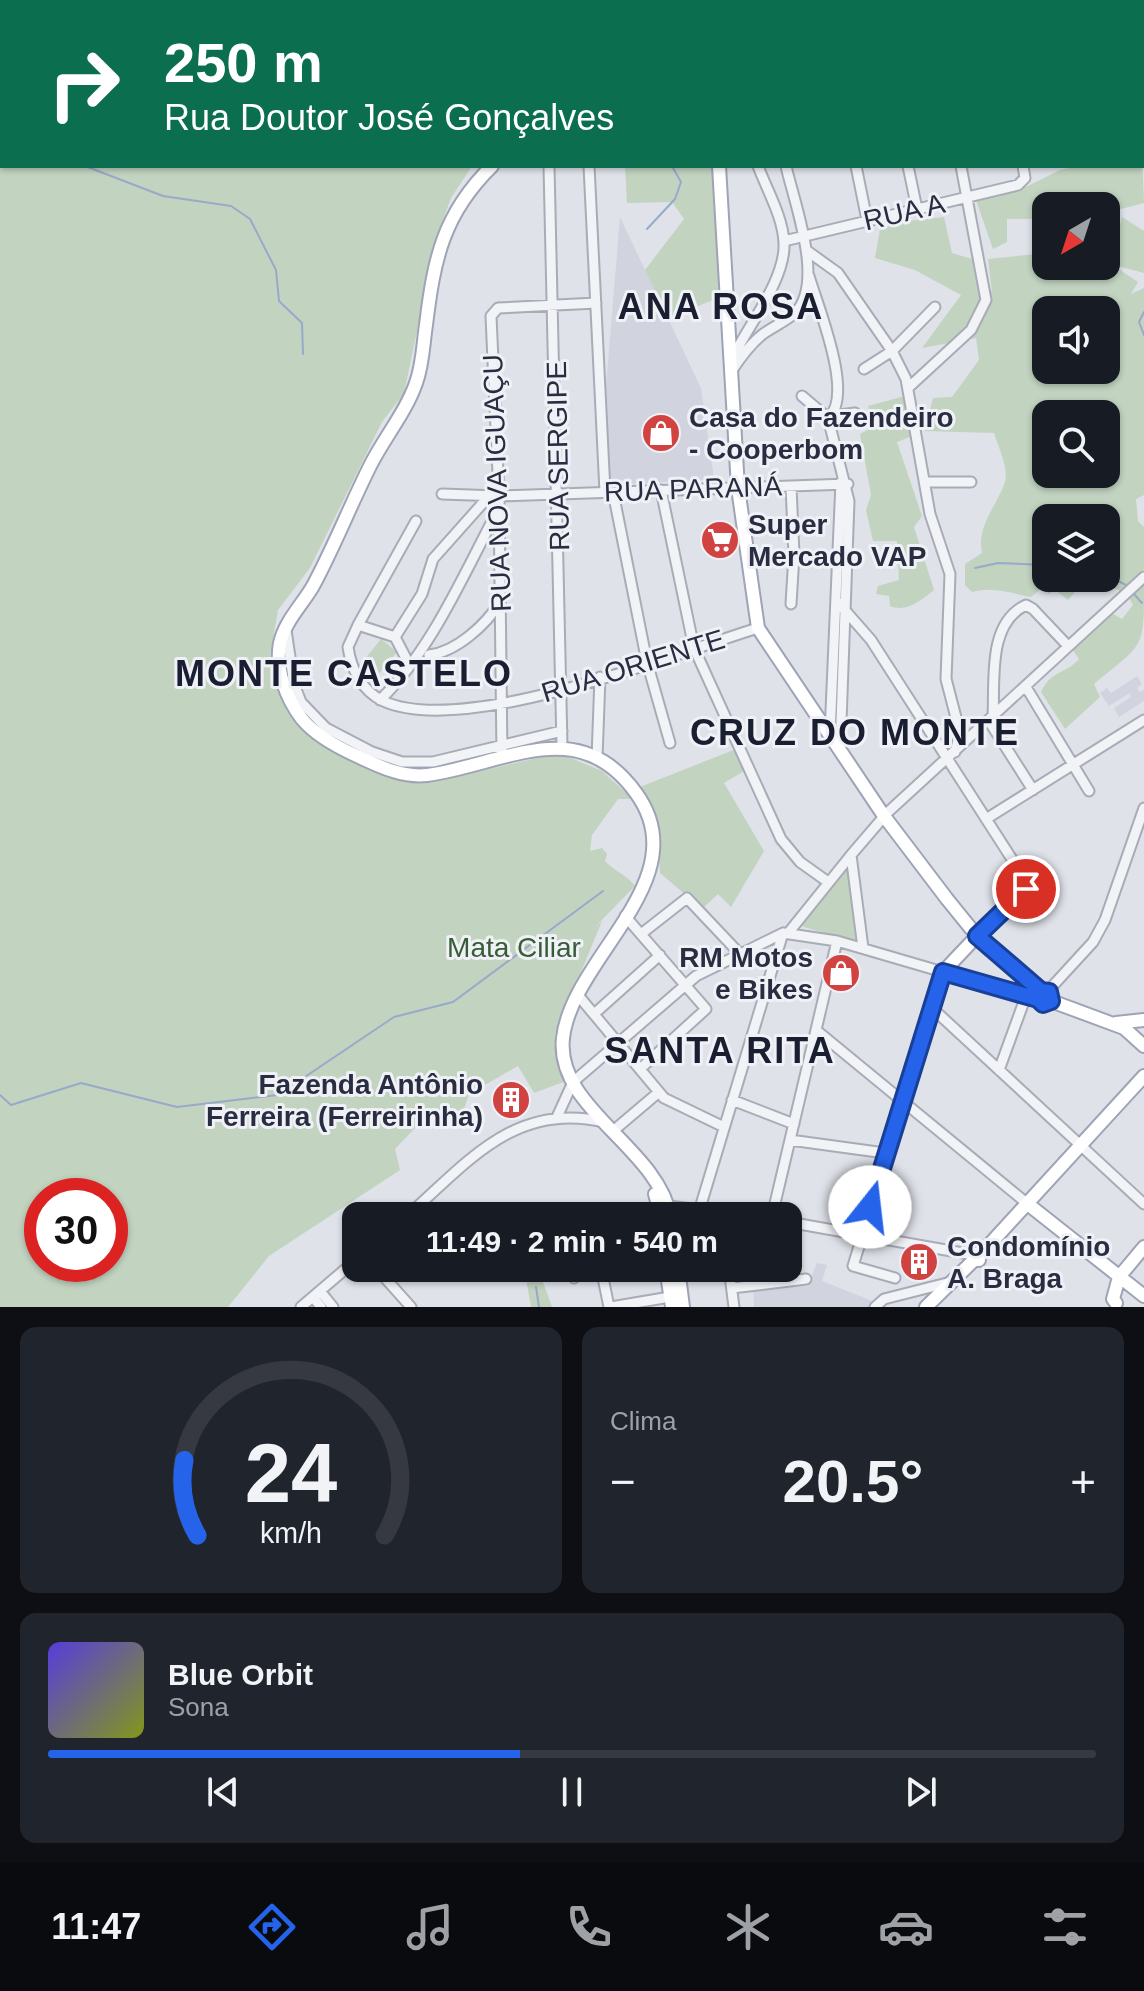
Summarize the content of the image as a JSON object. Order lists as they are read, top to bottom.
{
  "streets": {
    "street": [
      "RUA A",
      "RUA SERGIPE",
      "RUA NOVA IGUAÇU",
      "RUA PARANÁ",
      "RUA ORIENTE"
    ]
  },
  "crossings": [
    ["RUA SERGIPE", "RUA NOVA IGUAÇU"],
    ["RUA SERGIPE", "RUA PARANÁ"],
    ["RUA SERGIPE", "RUA ORIENTE"],
    ["RUA NOVA IGUAÇU", "RUA PARANÁ"],
    ["RUA NOVA IGUAÇU", "RUA ORIENTE"]
  ],
  "districts": [
    "ANA ROSA",
    "MONTE CASTELO",
    "CRUZ DO MONTE",
    "SANTA RITA"
  ],
  "parks": ["Mata Ciliar"],
  "places": {
    "shop": ["Casa do Fazendeiro - Cooperbom", "RM Motos e Bikes"],
    "supermarket": ["Super Mercado VAP"],
    "building": ["Fazenda Antônio Ferreira (Ferreirinha)", "Condomínio A. Braga"]
  },
  "north": "bottom left",
  "page": {
    "turn": ["250 m", "Rua Doutor José Gonçalves"],
    "limit": "30",
    "trip": "11:49 · 2 min · 540 m",
    "tile": "Clima",
    "heat": ["−", "20.5°", "+"],
    "song": ["Blue Orbit", "Sona"],
    "tabs": "11:47",
    "gauge": ["24", "km/h"]
  }
}
